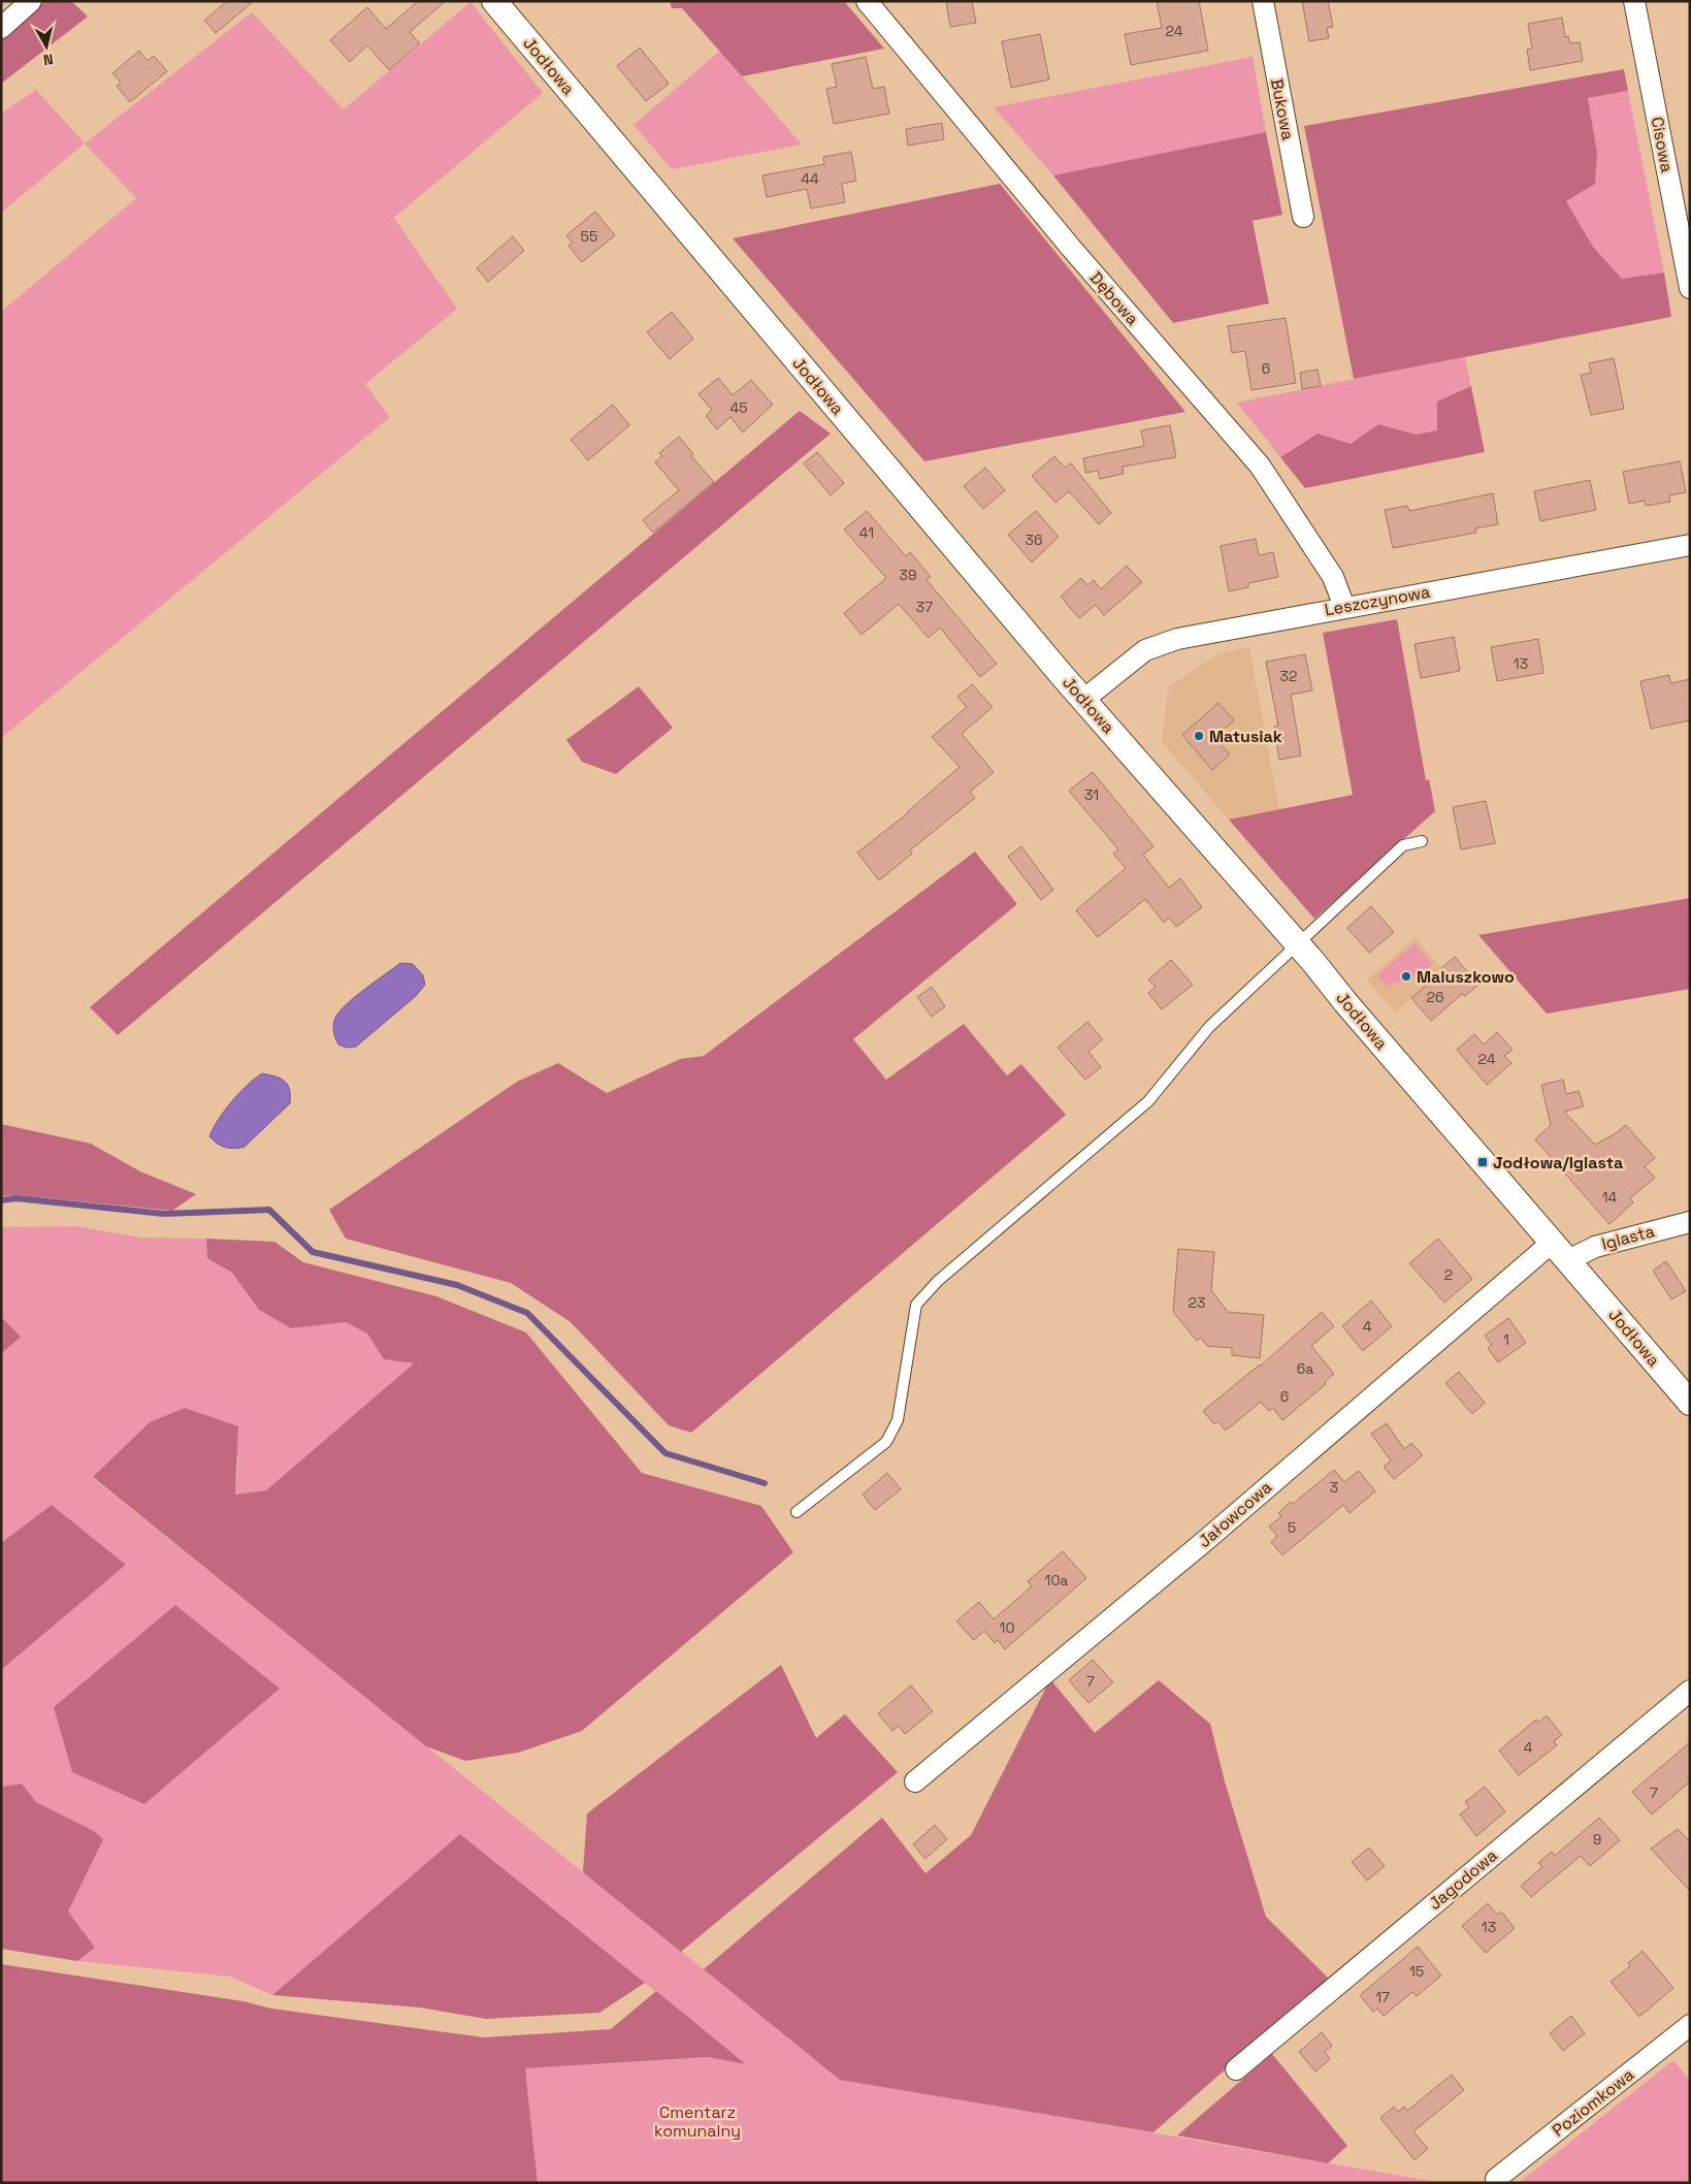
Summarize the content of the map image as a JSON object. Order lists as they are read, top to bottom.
{
  "streets": {
    "street": [
      "Jodłowa",
      "Bukowa",
      "Cisowa",
      "Dębowa",
      "Leszczynowa",
      "Iglasta",
      "Jałowcowa",
      "Jagodowa",
      "Poziomkowa"
    ]
  },
  "crossings": [
    ["Jodłowa", "Leszczynowa"],
    ["Jodłowa", "Iglasta"],
    ["Jodłowa", "Jałowcowa"],
    ["Dębowa", "Leszczynowa"]
  ],
  "parks": ["Cmentarz komunalny"],
  "places": {
    "other": ["Matusiak", "Maluszkowo"],
    "transit": ["Jodłowa/Iglasta"]
  },
  "house_numbers": [
    "24",
    "44",
    "55",
    "6",
    "45",
    "41",
    "36",
    "39",
    "37",
    "13",
    "32",
    "31",
    "26",
    "24",
    "14",
    "2",
    "23",
    "4",
    "1",
    "6a",
    "6",
    "3",
    "5",
    "10a",
    "10",
    "7",
    "4",
    "7",
    "9",
    "13",
    "15",
    "17"
  ],
  "north": "bottom"
}
